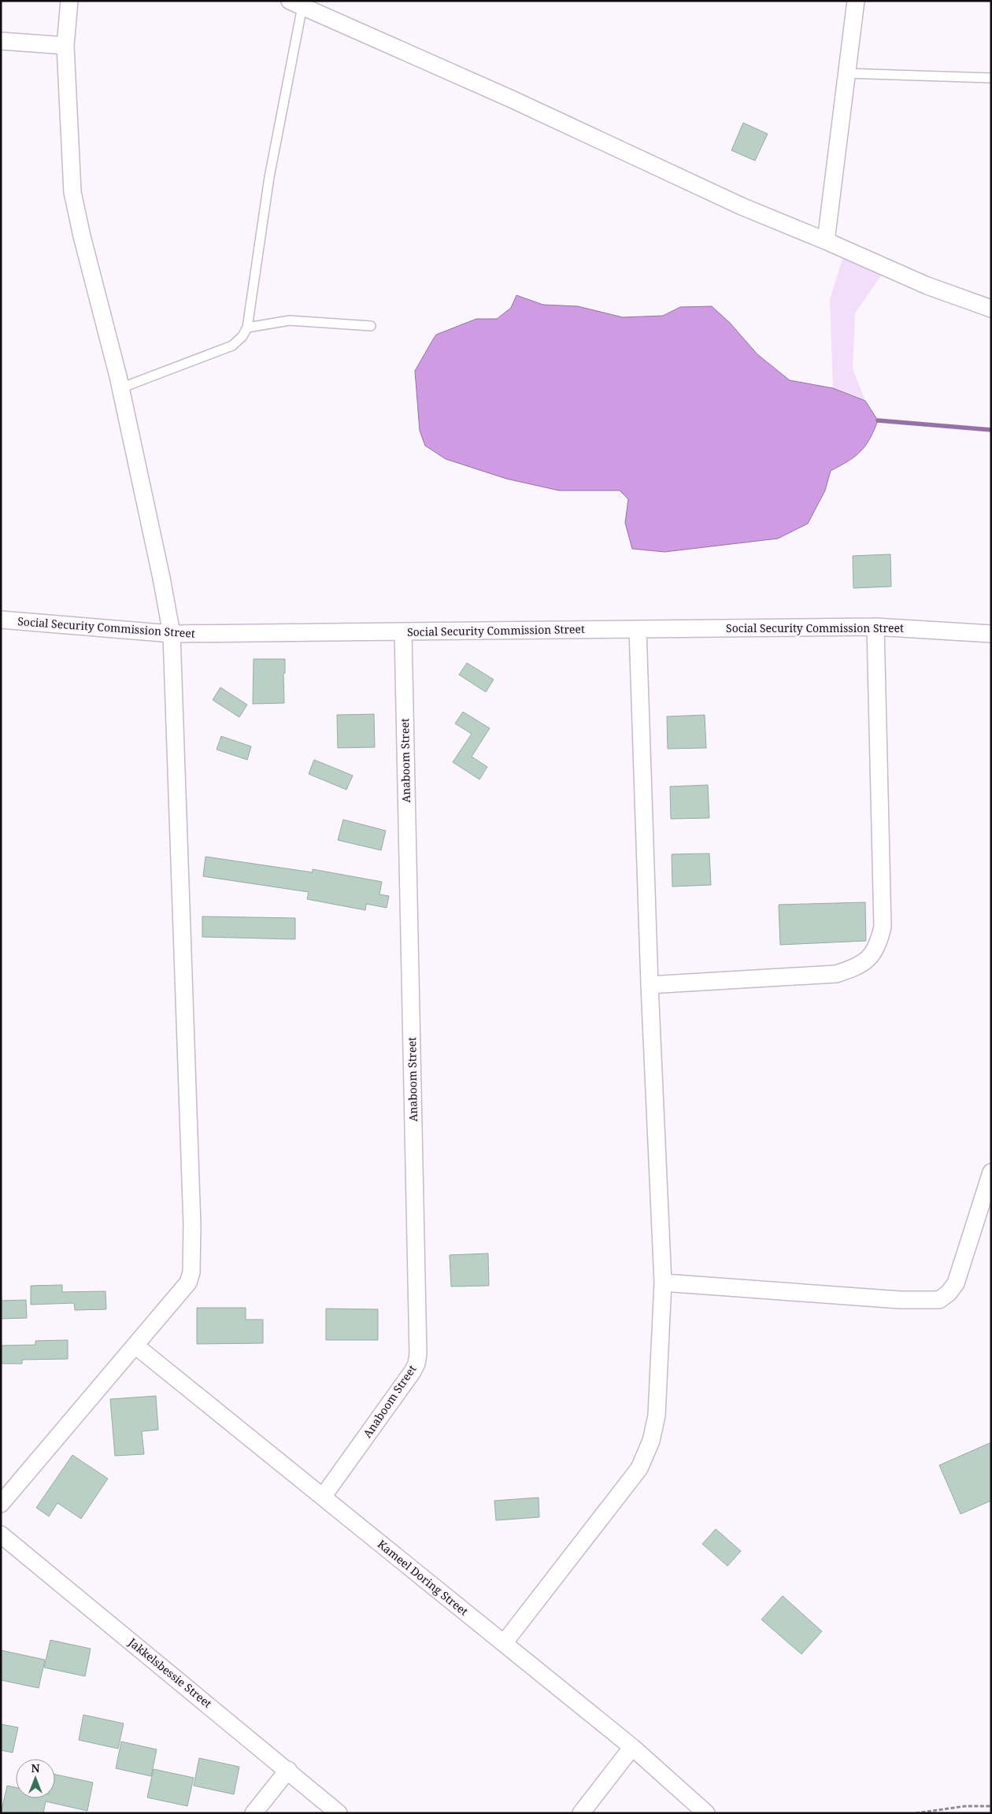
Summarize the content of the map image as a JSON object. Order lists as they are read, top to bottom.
{
  "streets": {
    "street": [
      "Social Security Commission Street",
      "Anaboom Street",
      "Kameel Doring Street",
      "Jakkelsbessie Street"
    ]
  },
  "crossings": [
    ["Social Security Commission Street", "Anaboom Street"],
    ["Anaboom Street", "Kameel Doring Street"]
  ],
  "north": "top"
}
